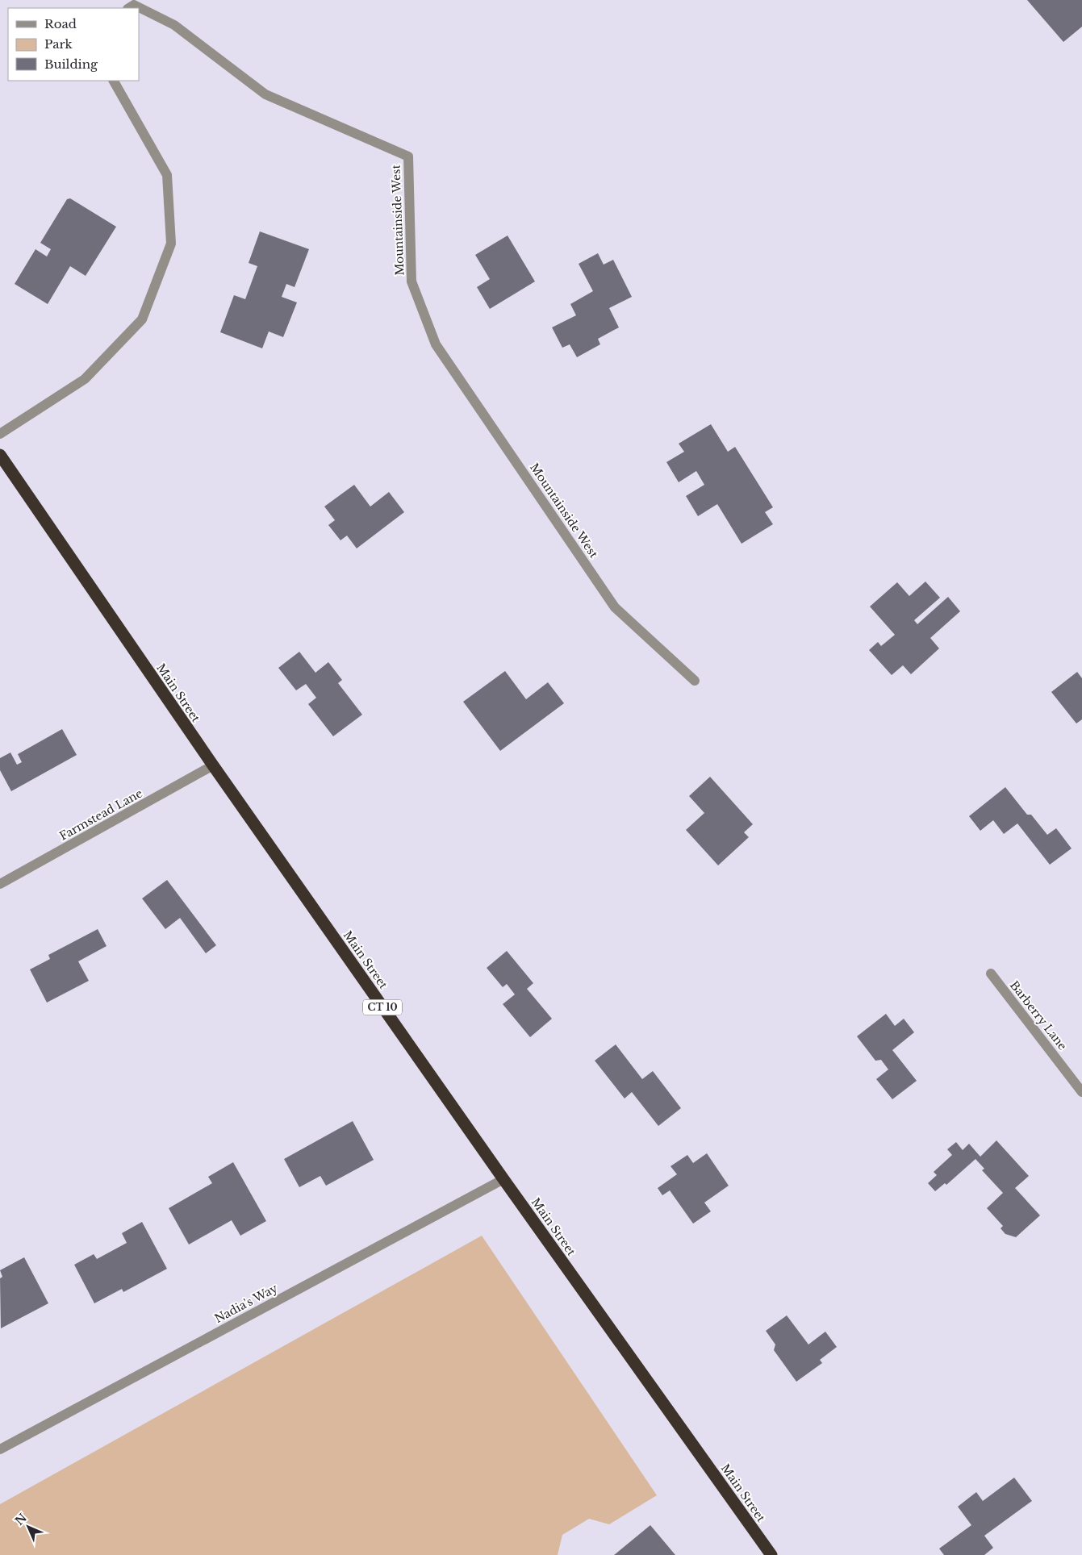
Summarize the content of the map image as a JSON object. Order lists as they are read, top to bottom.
{
  "streets": {
    "highway": ["Main Street", "CT 10"],
    "street": [
      "Mountainside West",
      "Farmstead Lane",
      "Barberry Lane",
      "Nadia's Way"
    ]
  },
  "crossings": [
    ["Main Street", "Farmstead Lane"],
    ["Main Street", "Nadia's Way"]
  ],
  "legend": ["Road", "Park", "Building"],
  "north": "top left"
}
